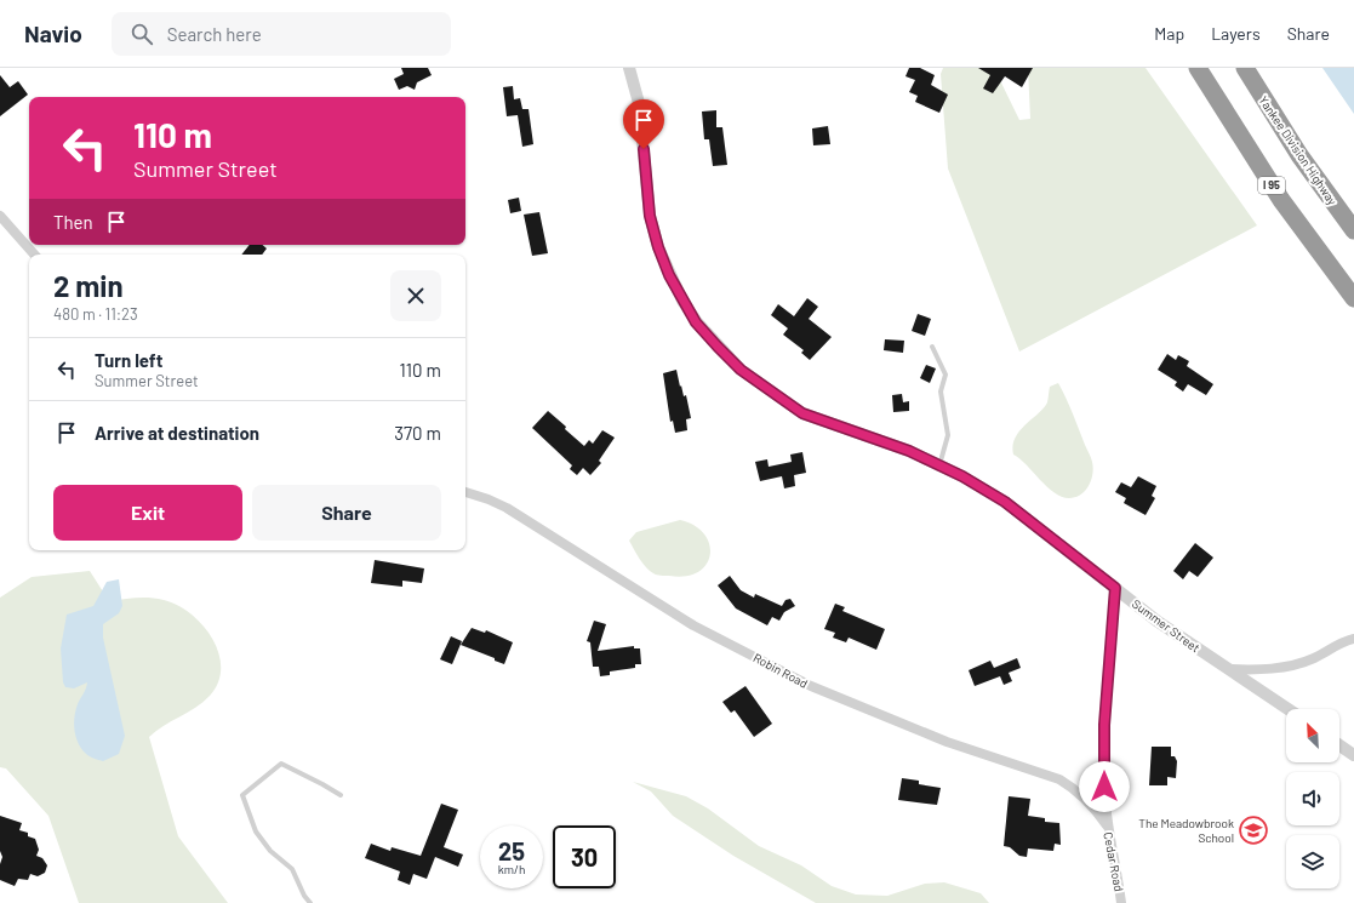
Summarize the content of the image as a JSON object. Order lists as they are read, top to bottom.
{
  "streets": {
    "highway": ["Yankee Division Highway", "I 95"],
    "street": ["Summer Street", "Robin Road", "Cedar Road"]
  },
  "crossings": [
    ["Summer Street", "Cedar Road"],
    ["Robin Road", "Cedar Road"]
  ],
  "places": {
    "school or university": ["The Meadowbrook School"]
  },
  "north": "top left",
  "page": {
    "header": "Navio",
    "search": "Search here",
    "nav": ["Map", "Layers", "Share"],
    "turn": ["110 m", "Summer Street"],
    "then": "Then",
    "heading": ["2 min", "480 m · 11:23"],
    "list": [
      {
        "name": "Turn left",
        "note": "Summer Street",
        "value": "110 m"
      },
      {
        "name": "Arrive at destination",
        "value": "370 m"
      }
    ],
    "buttons": ["Exit", "Share"],
    "speed": "25 km/h",
    "limit": "30"
  }
}
